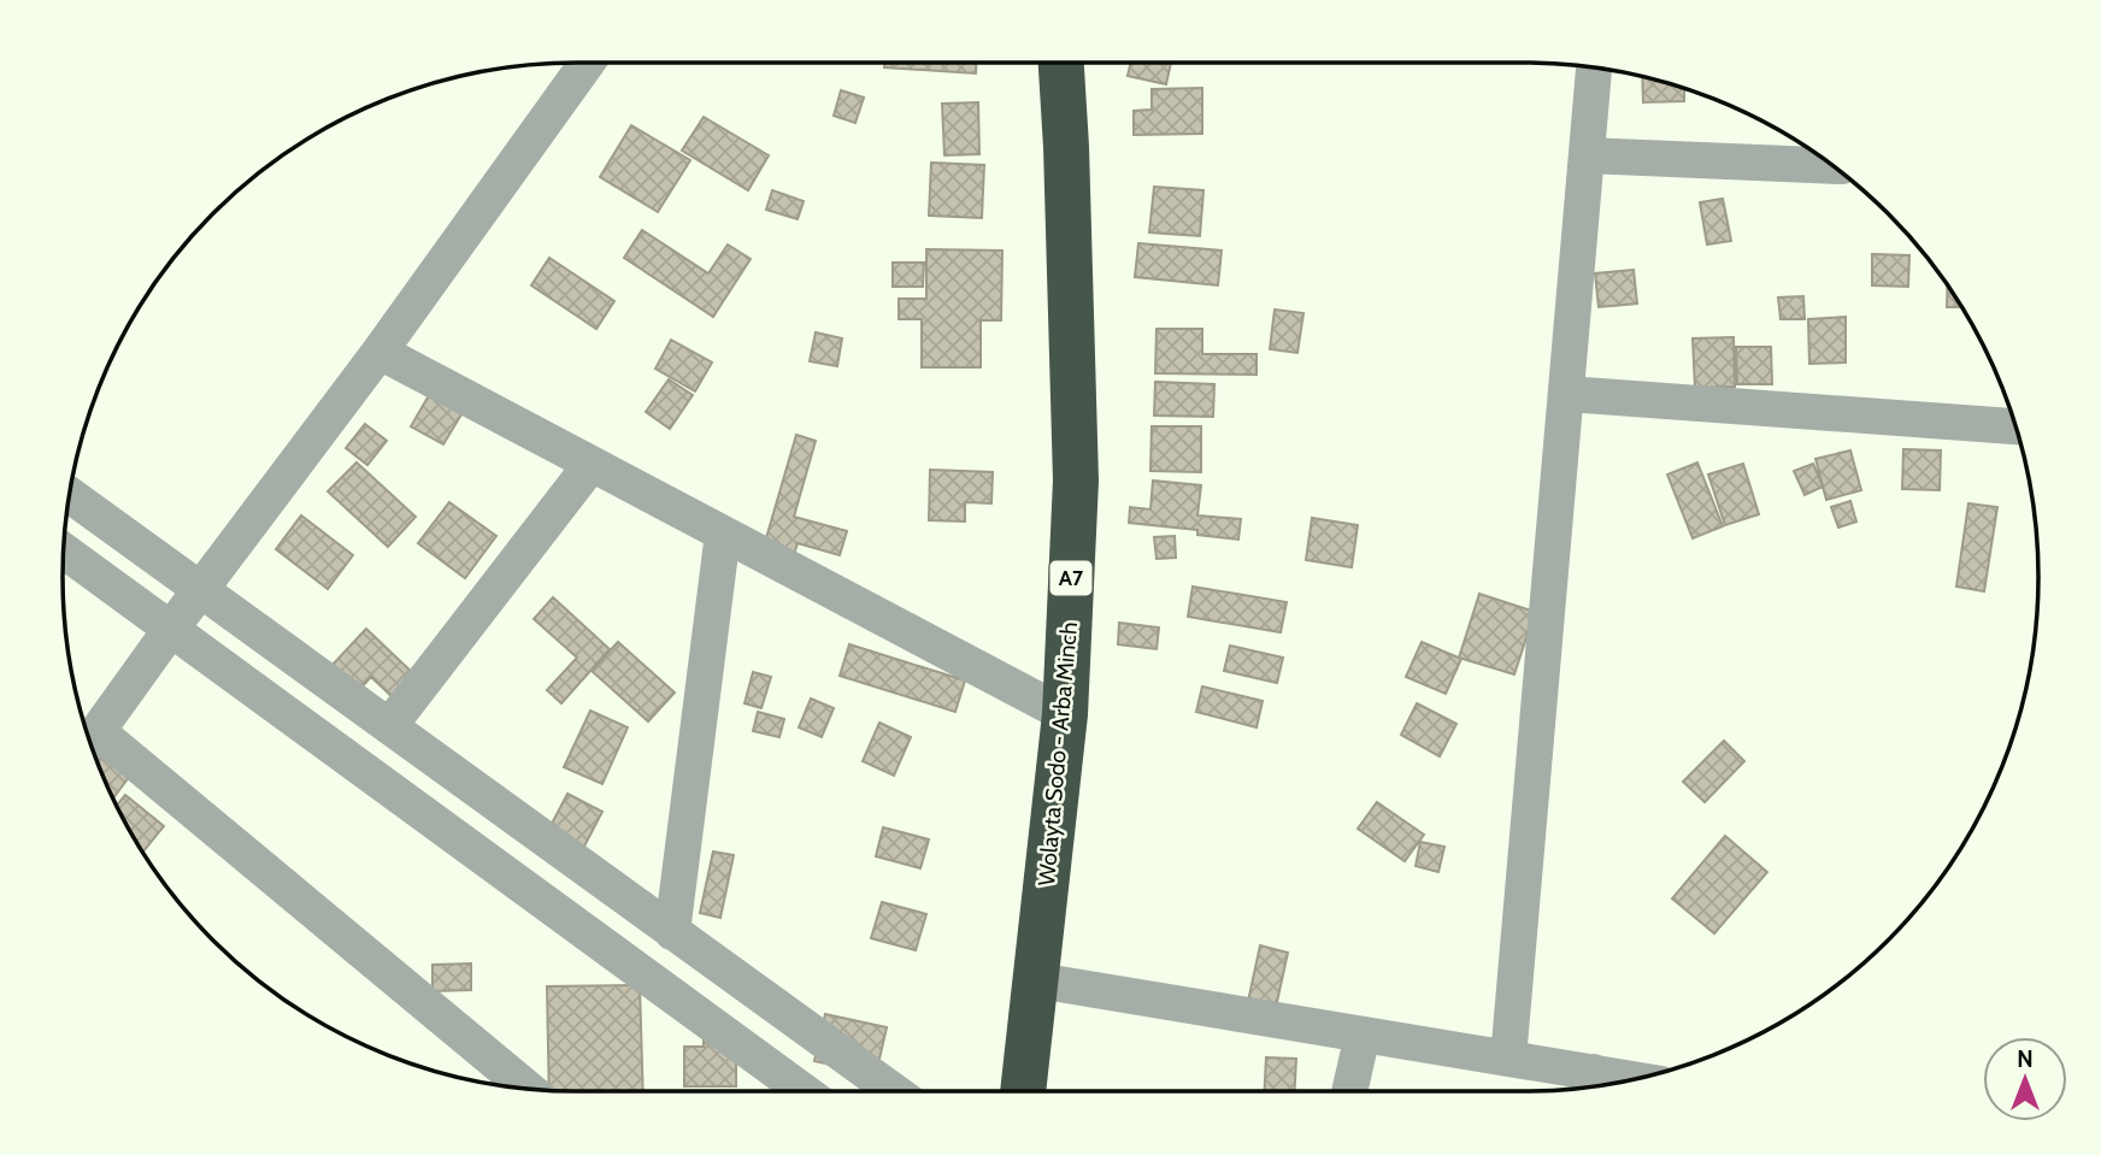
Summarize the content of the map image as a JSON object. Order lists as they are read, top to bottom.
{
  "streets": {
    "highway": ["A7", "Wolayta Sodo - Arba Minch"]
  },
  "north": "top"
}
